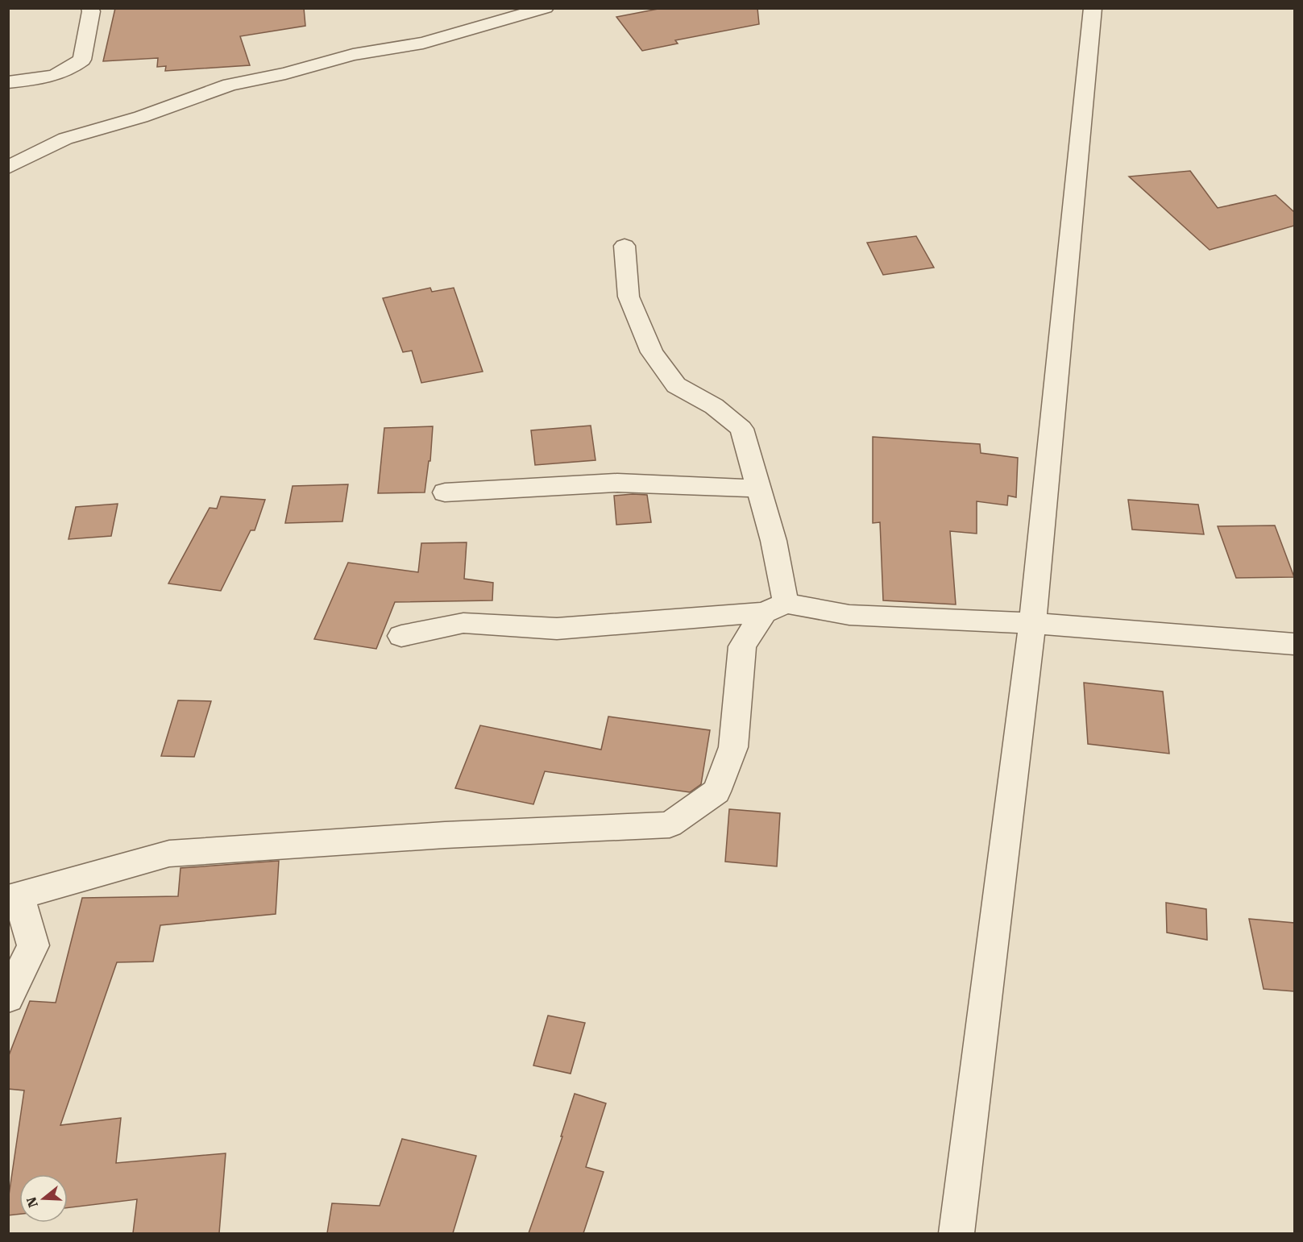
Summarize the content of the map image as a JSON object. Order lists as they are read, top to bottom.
{
  "north": "left"
}
